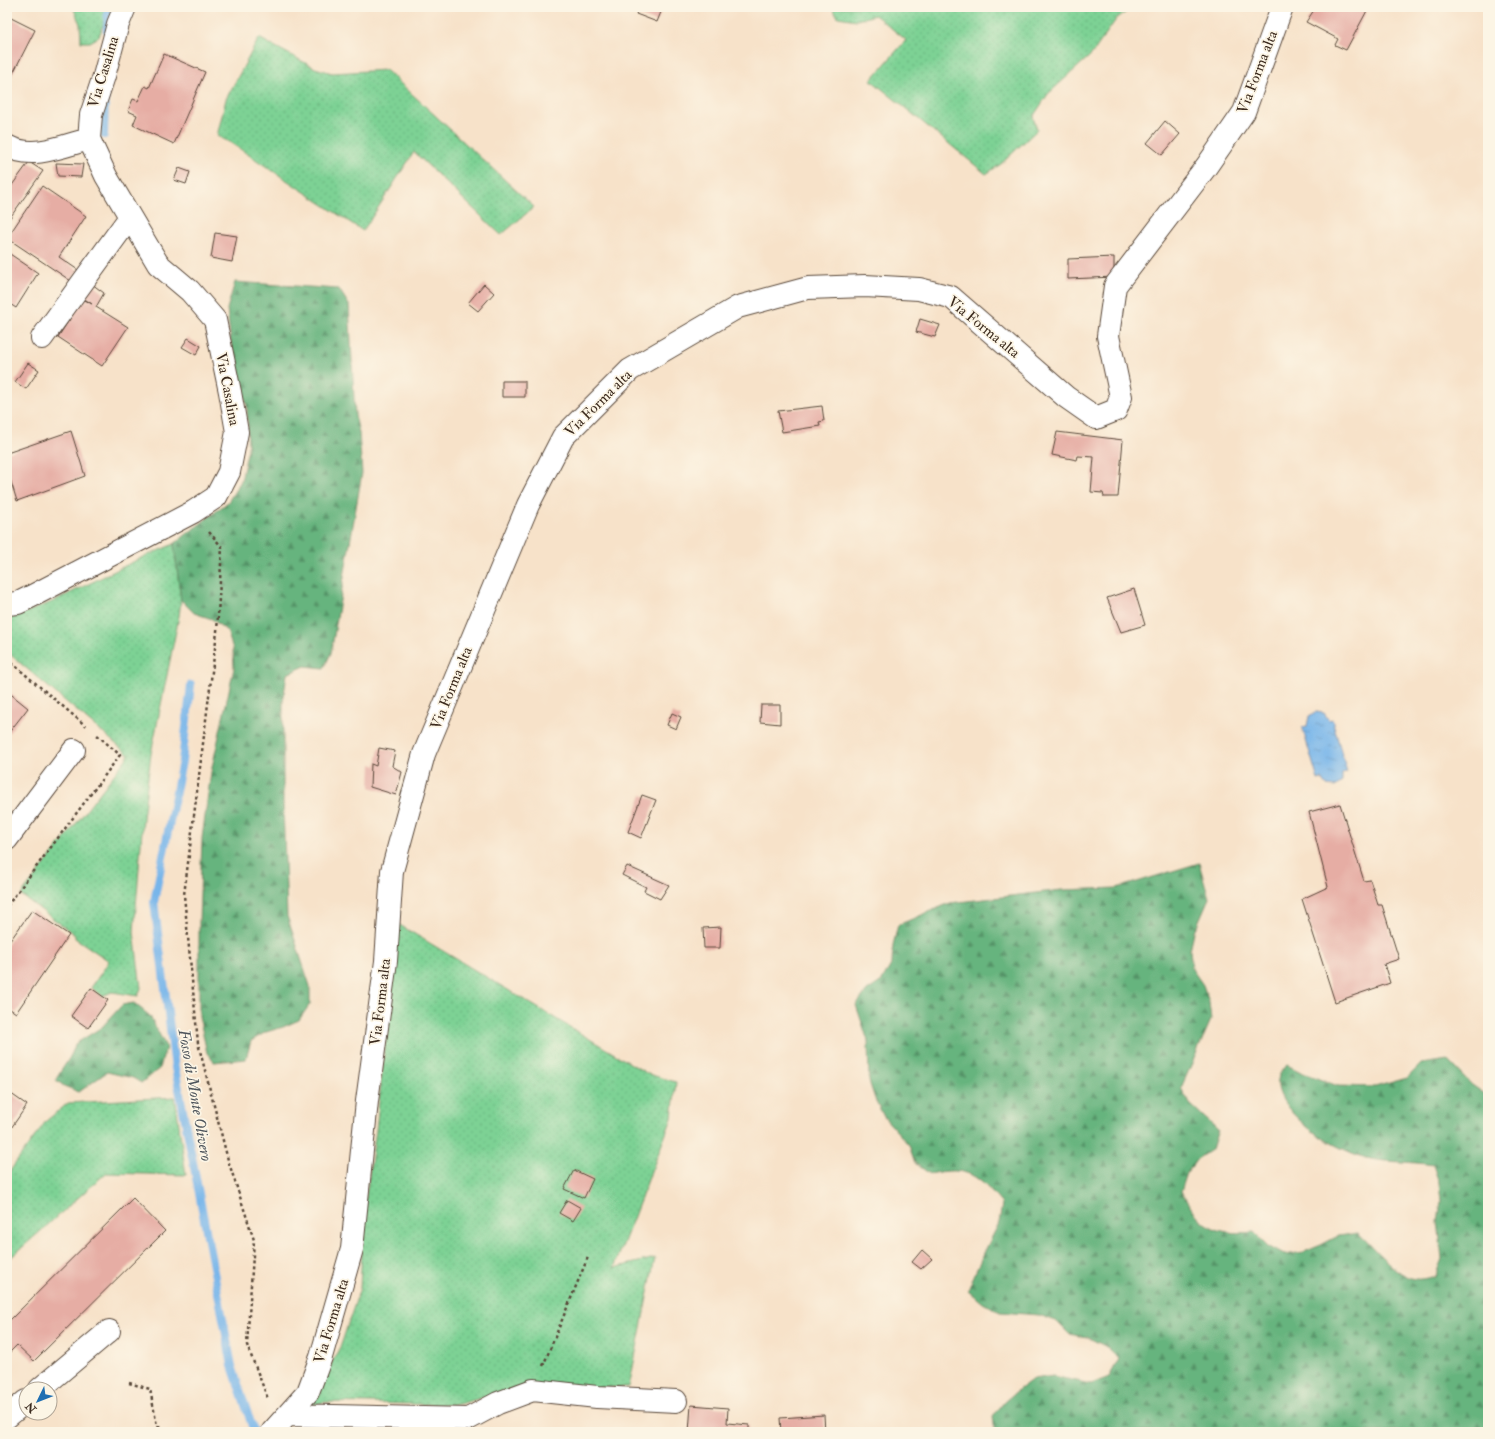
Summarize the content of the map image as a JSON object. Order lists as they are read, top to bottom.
{
  "streets": {
    "street": ["Via Casalina", "Via Forma alta"]
  },
  "water": ["Fosso di Monte Olivero"],
  "north": "bottom left"
}
